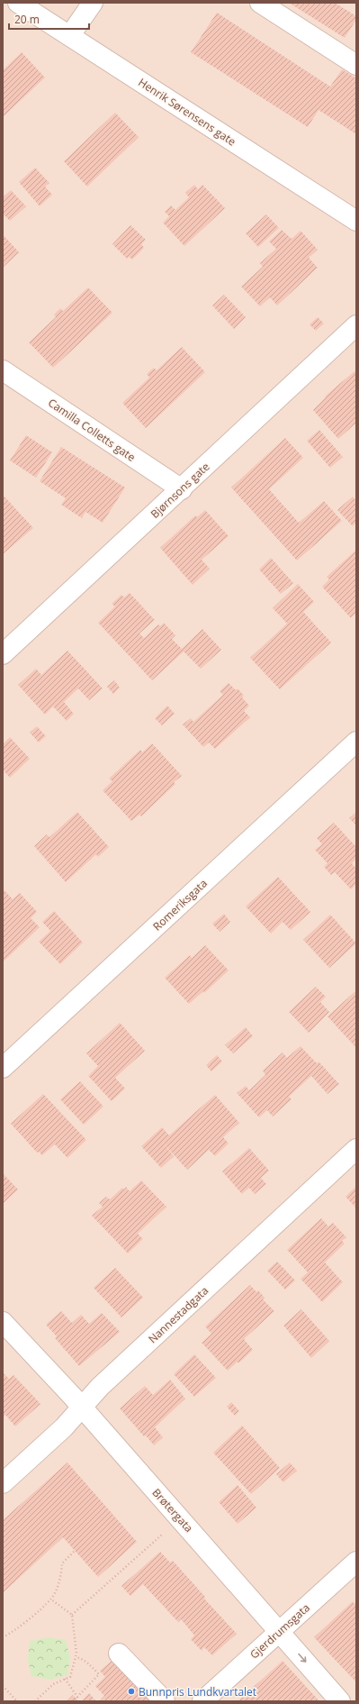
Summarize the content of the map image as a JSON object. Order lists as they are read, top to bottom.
{
  "streets": {
    "street": [
      "Henrik Sørensens gate",
      "Camilla Colletts gate",
      "Bjørnsons gate",
      "Romeriksgata",
      "Nannestadgata",
      "Brøtergata",
      "Gjerdrumsgata"
    ]
  },
  "crossings": [
    ["Camilla Colletts gate", "Bjørnsons gate"],
    ["Nannestadgata", "Brøtergata"],
    ["Brøtergata", "Gjerdrumsgata"]
  ],
  "places": ["Bunnpris Lundkvartalet"],
  "scale_bar": "20 m"
}
